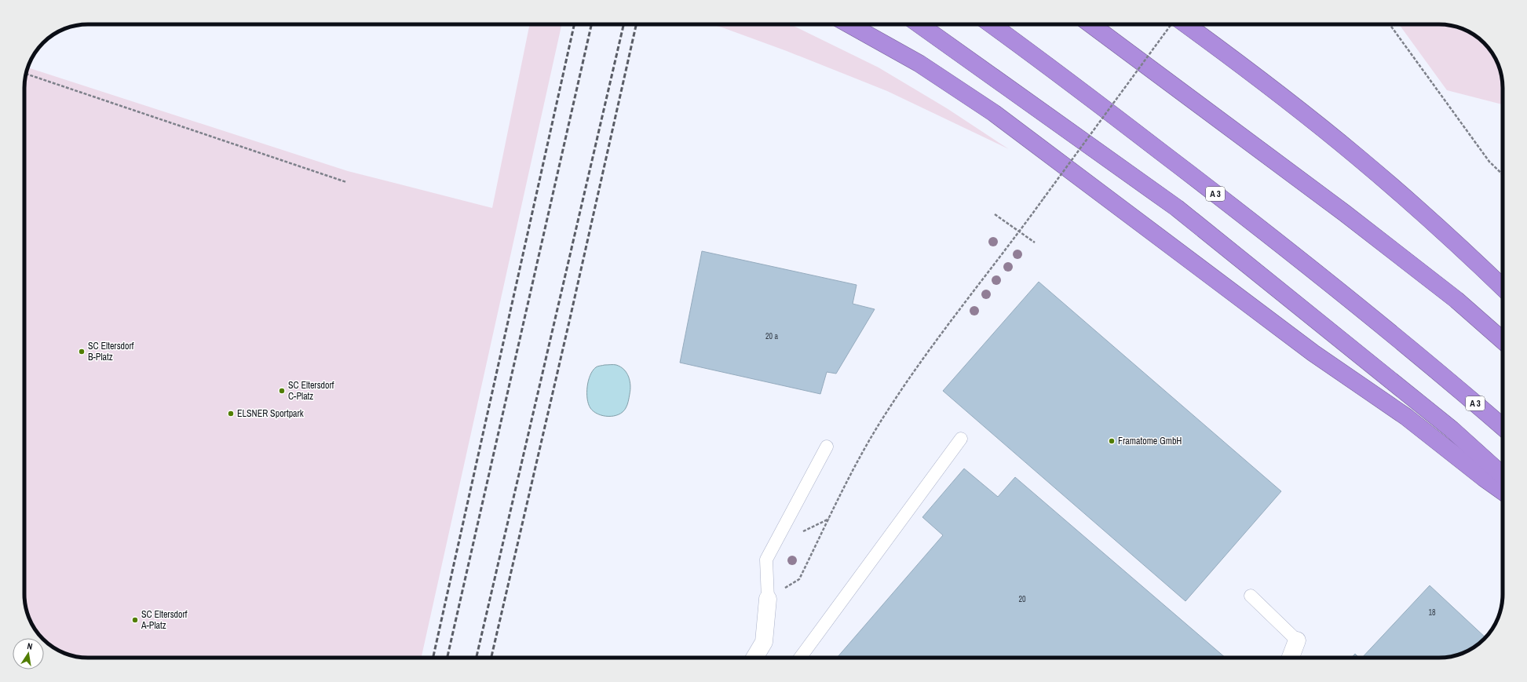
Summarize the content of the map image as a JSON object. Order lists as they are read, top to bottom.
{
  "streets": {
    "highway": ["A 3"]
  },
  "places": [
    "SC Eltersdorf B-Platz",
    "SC Eltersdorf C-Platz",
    "ELSNER Sportpark",
    "Framatome GmbH",
    "SC Eltersdorf A-Platz"
  ],
  "house_numbers": ["20 a", "20", "18"],
  "north": "top"
}
